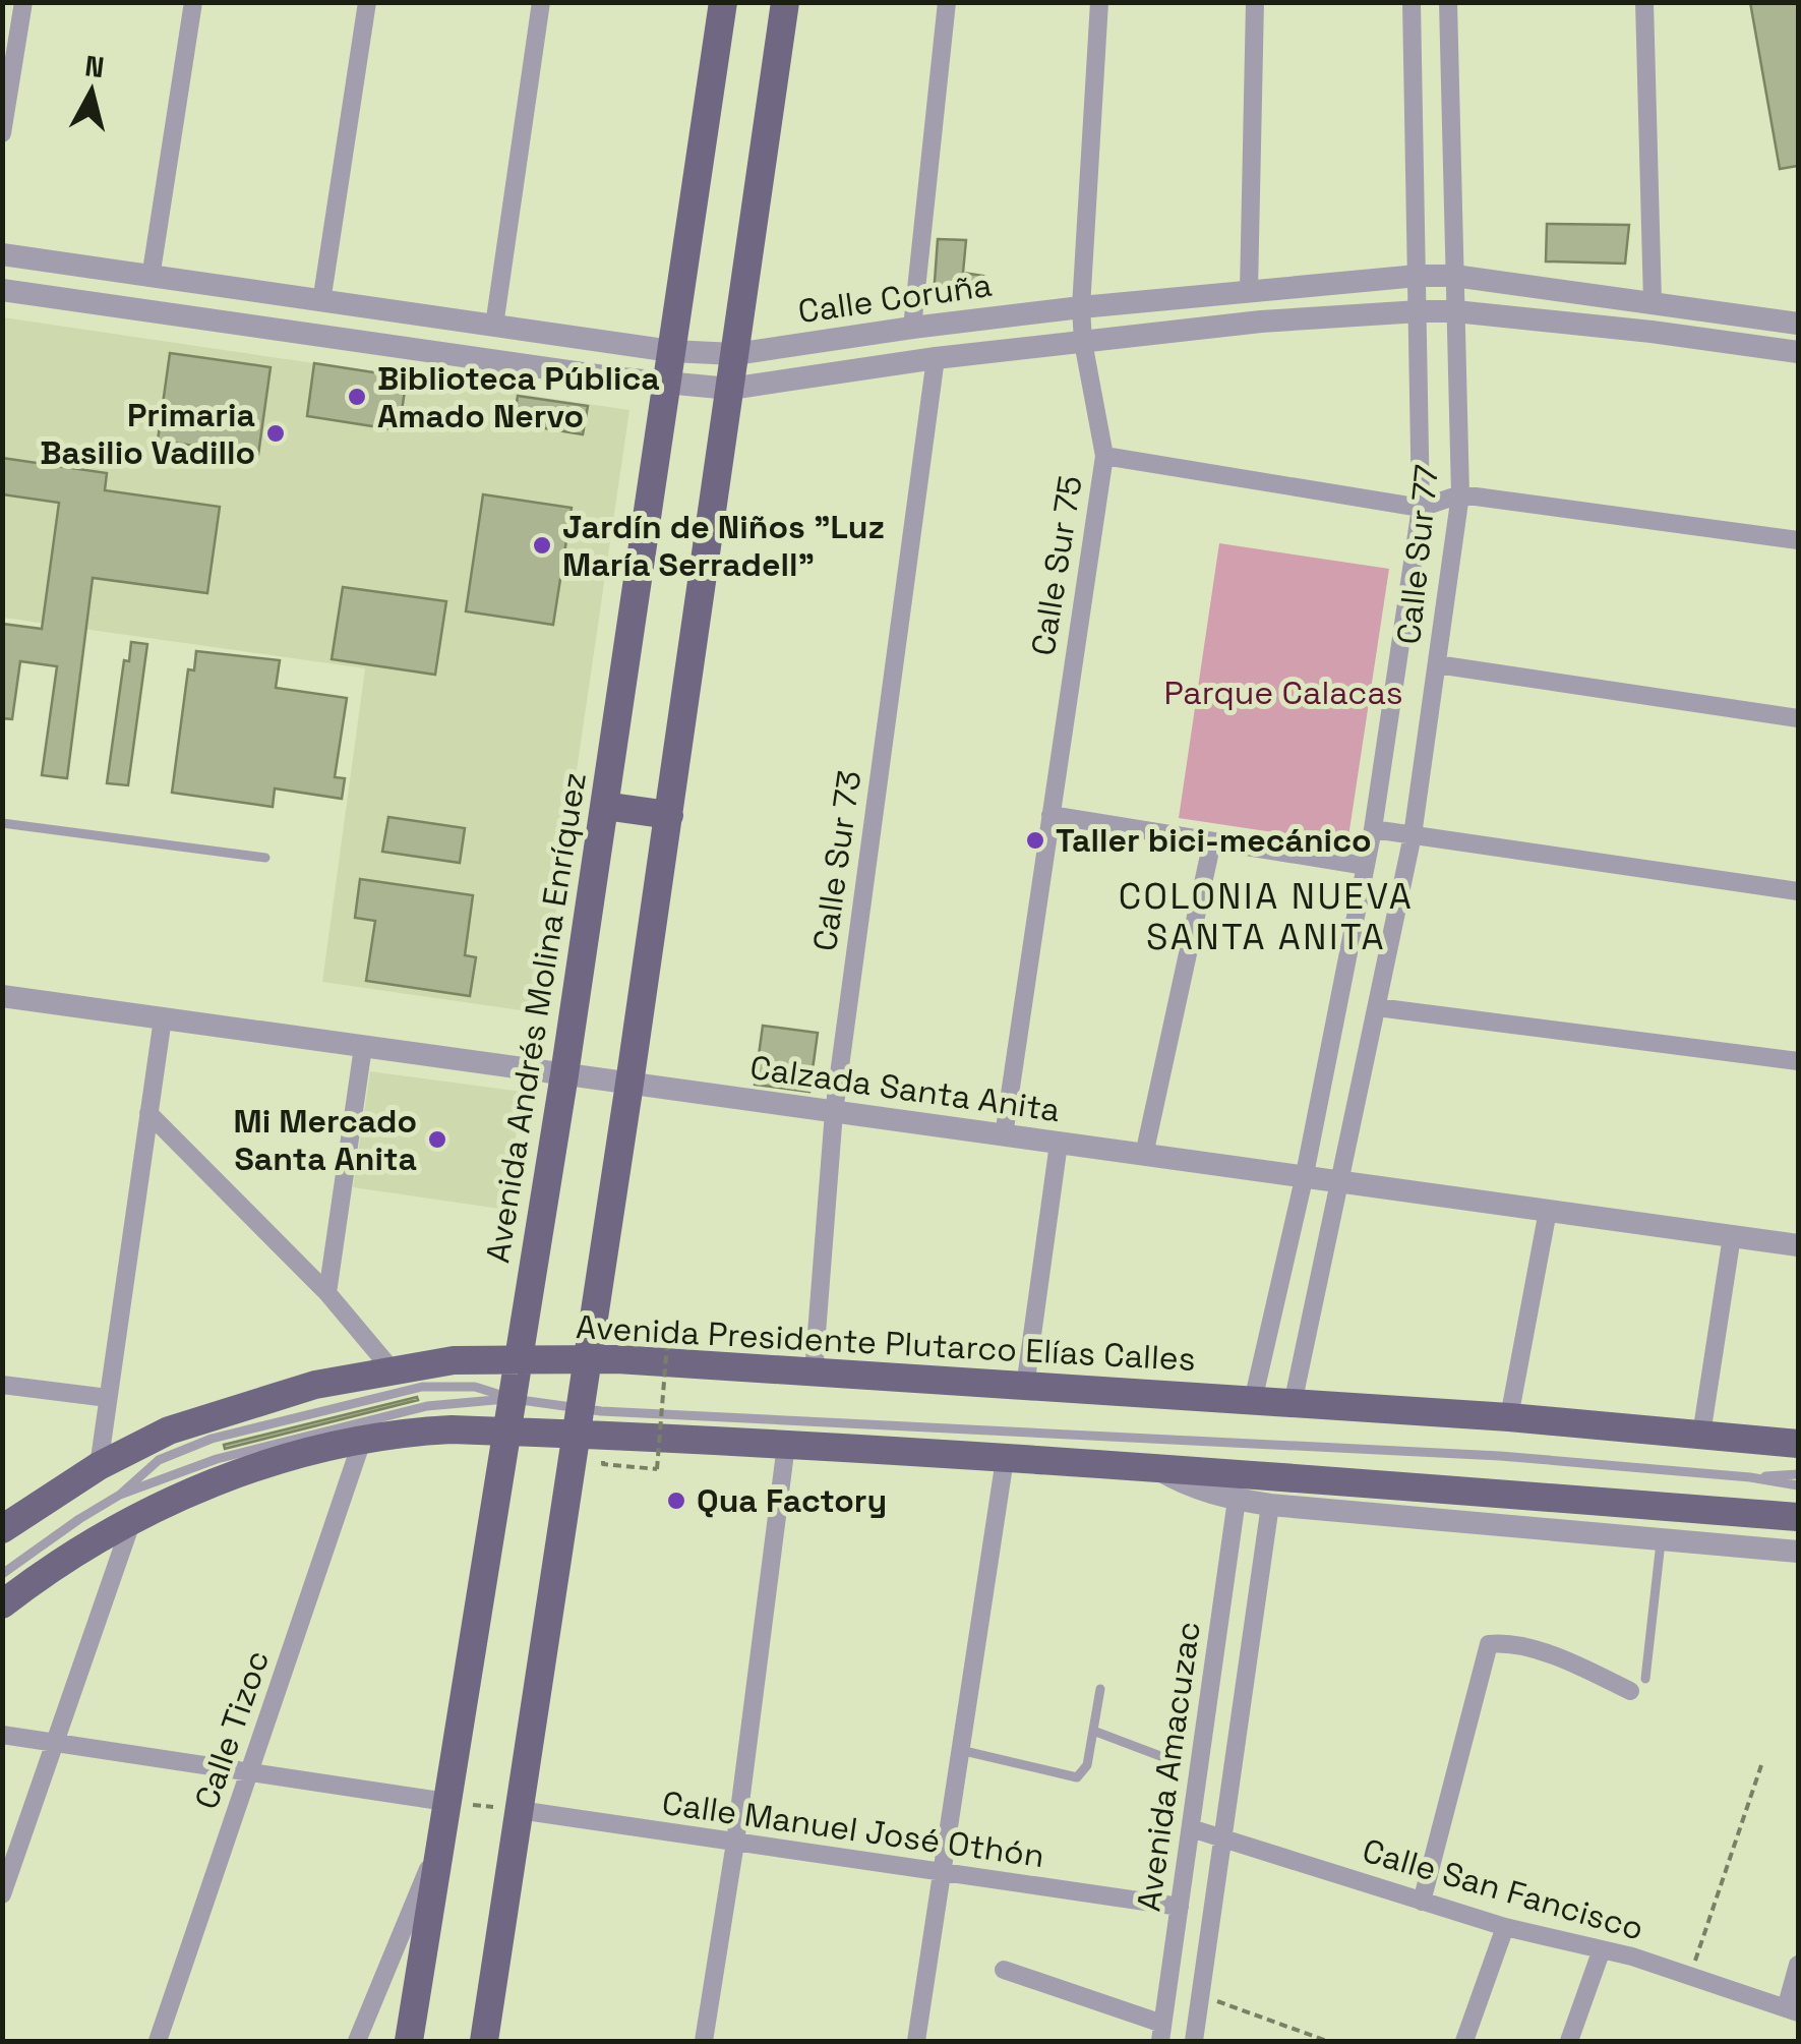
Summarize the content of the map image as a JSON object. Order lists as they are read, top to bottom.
{
  "streets": {
    "main road": ["Avenida Andrés Molina Enríquez", "Avenida Presidente Plutarco Elías Calles"],
    "street": [
      "Calle Coruña",
      "Calle Sur 77",
      "Calle Sur 75",
      "Calle Sur 73",
      "Calzada Santa Anita",
      "Calle Tizoc",
      "Avenida Amacuzac",
      "Calle Manuel José Othón",
      "Calle San Fancisco"
    ]
  },
  "crossings": [
    ["Calle Coruña", "Calle Sur 77"],
    ["Calle Coruña", "Calle Sur 75"],
    ["Calle Coruña", "Calle Sur 73"],
    ["Calle Coruña", "Avenida Andrés Molina Enríquez"],
    ["Calle Sur 77", "Calzada Santa Anita"],
    ["Calle Sur 77", "Avenida Presidente Plutarco Elías Calles"],
    ["Calle Sur 75", "Calzada Santa Anita"],
    ["Calle Sur 73", "Calzada Santa Anita"],
    ["Calle Sur 73", "Avenida Presidente Plutarco Elías Calles"],
    ["Avenida Andrés Molina Enríquez", "Calzada Santa Anita"],
    ["Avenida Andrés Molina Enríquez", "Avenida Presidente Plutarco Elías Calles"],
    ["Avenida Amacuzac", "Calle Manuel José Othón"],
    ["Avenida Amacuzac", "Calle San Fancisco"]
  ],
  "districts": ["COLONIA NUEVA SANTA ANITA"],
  "parks": ["Parque Calacas"],
  "places": [
    "Biblioteca Pública Amado Nervo",
    "Primaria Basilio Vadillo",
    "Jardín de Niños \"Luz María Serradell\"",
    "Taller bici-mecánico",
    "Mi Mercado Santa Anita",
    "Qua Factory"
  ],
  "north": "top"
}
